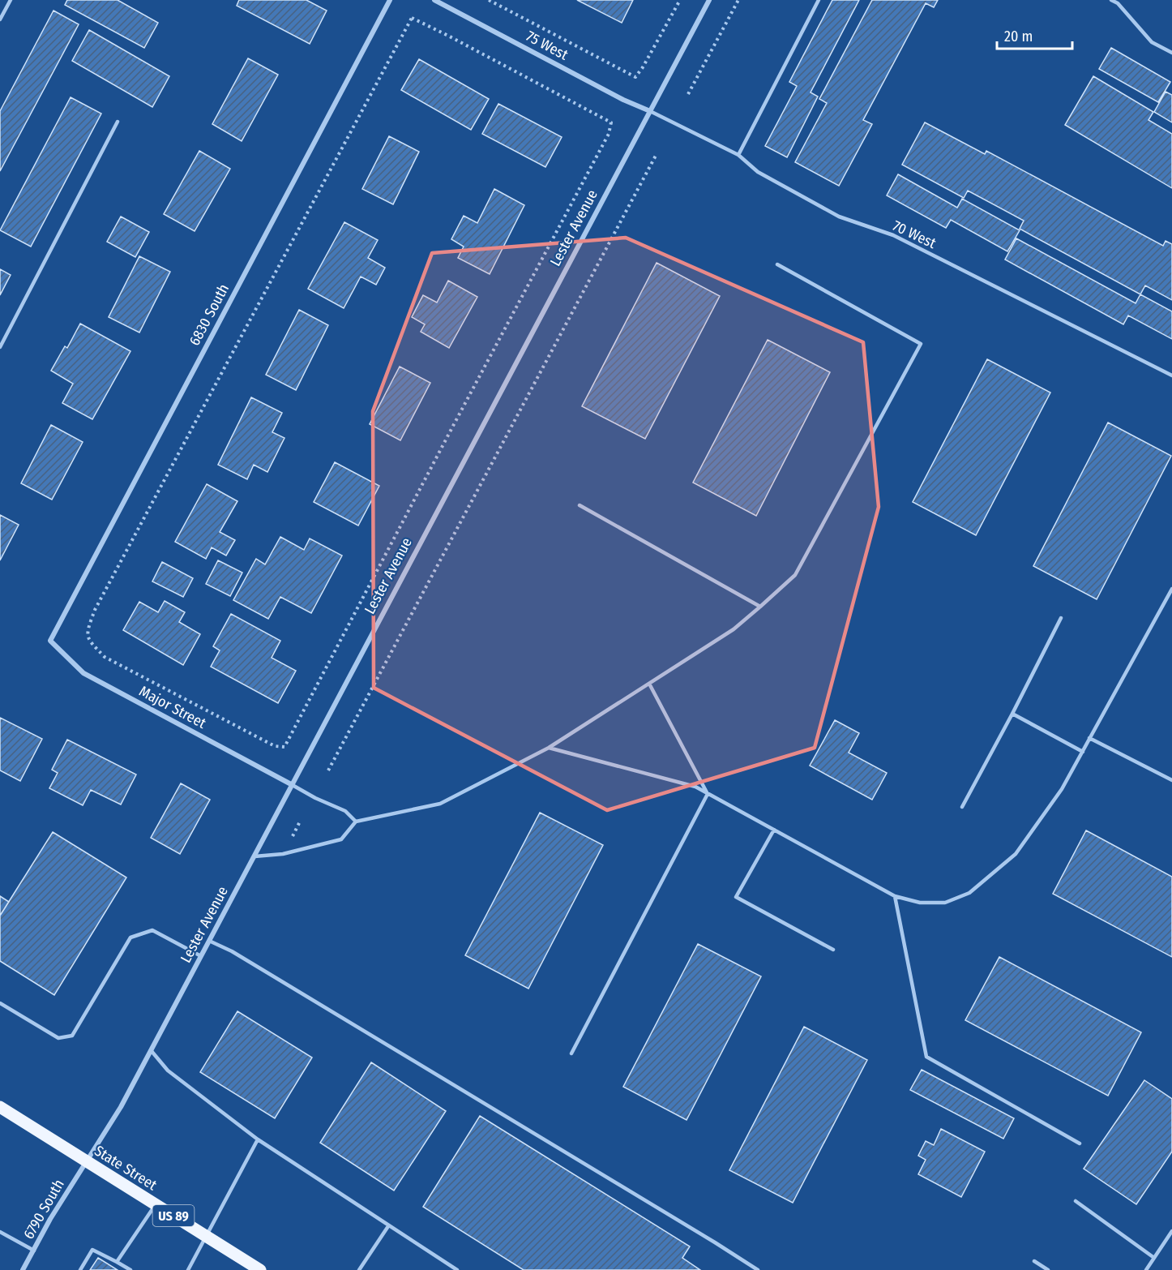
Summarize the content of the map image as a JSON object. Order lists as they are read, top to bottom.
{
  "streets": {
    "main road": ["State Street", "US 89"],
    "street": [
      "75 West",
      "Lester Avenue",
      "6830 South",
      "Major Street",
      "6790 South"
    ],
    "lane": ["70 West"]
  },
  "crossings": [
    ["75 West", "Lester Avenue"],
    ["75 West", "70 West"],
    ["Lester Avenue", "70 West"],
    ["Lester Avenue", "Major Street"],
    ["Lester Avenue", "State Street"],
    ["Lester Avenue", "6790 South"],
    ["6830 South", "Major Street"],
    ["State Street", "6790 South"]
  ],
  "scale_bar": "20 m"
}
